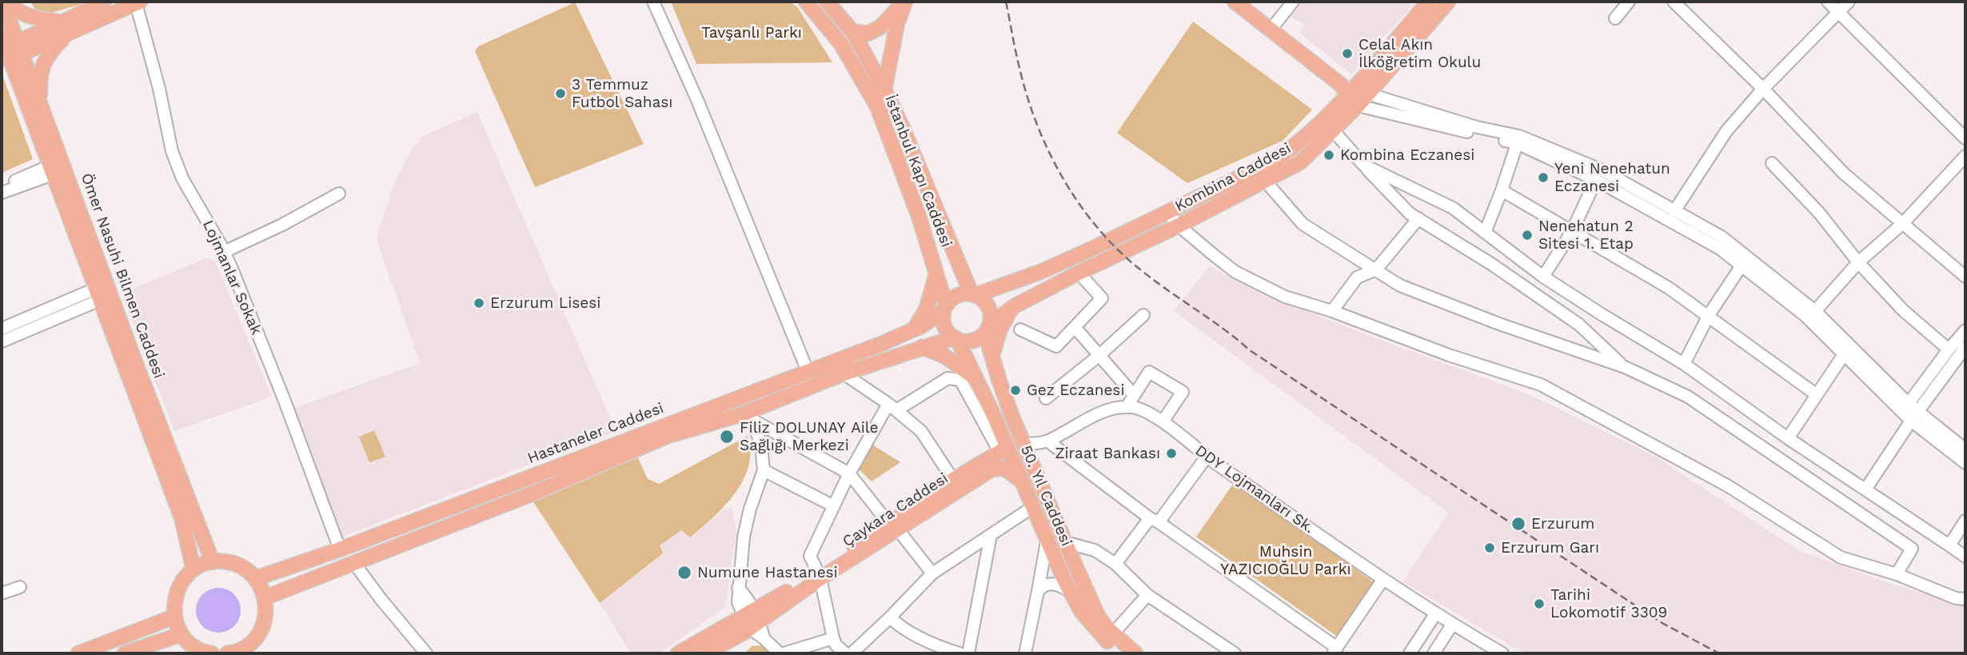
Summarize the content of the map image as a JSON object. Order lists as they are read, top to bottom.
{
  "streets": {
    "main road": [
      "İstanbul Kapı Caddesi",
      "Kombina Caddesi",
      "Ömer Nasuhi Bilmen Caddesi",
      "Hastaneler Caddesi",
      "50. Yıl Caddesi",
      "Çaykara Caddesi"
    ],
    "street": ["Lojmanlar Sokak", "DDY Lojmanları Sk."]
  },
  "crossings": [
    ["İstanbul Kapı Caddesi", "Kombina Caddesi"],
    ["İstanbul Kapı Caddesi", "Hastaneler Caddesi"],
    ["İstanbul Kapı Caddesi", "50. Yıl Caddesi"],
    ["Kombina Caddesi", "Hastaneler Caddesi"],
    ["Kombina Caddesi", "50. Yıl Caddesi"],
    ["Lojmanlar Sokak", "Hastaneler Caddesi"],
    ["Hastaneler Caddesi", "50. Yıl Caddesi"],
    ["50. Yıl Caddesi", "Çaykara Caddesi"]
  ],
  "parks": ["Tavşanlı Parkı", "Muhsin YAZICIOĞLU Parkı"],
  "places": [
    "Celal Akın İlköğretim Okulu",
    "3 Temmuz Futbol Sahası",
    "Kombina Eczanesi",
    "Yeni Nenehatun Eczanesi",
    "Nenehatun 2 Sitesi 1. Etap",
    "Erzurum Lisesi",
    "Gez Eczanesi",
    "Filiz DOLUNAY Aile Sağlığı Merkezi",
    "Ziraat Bankası",
    "Erzurum",
    "Erzurum Garı",
    "Numune Hastanesi",
    "Tarihi Lokomotif 3309"
  ]
}
